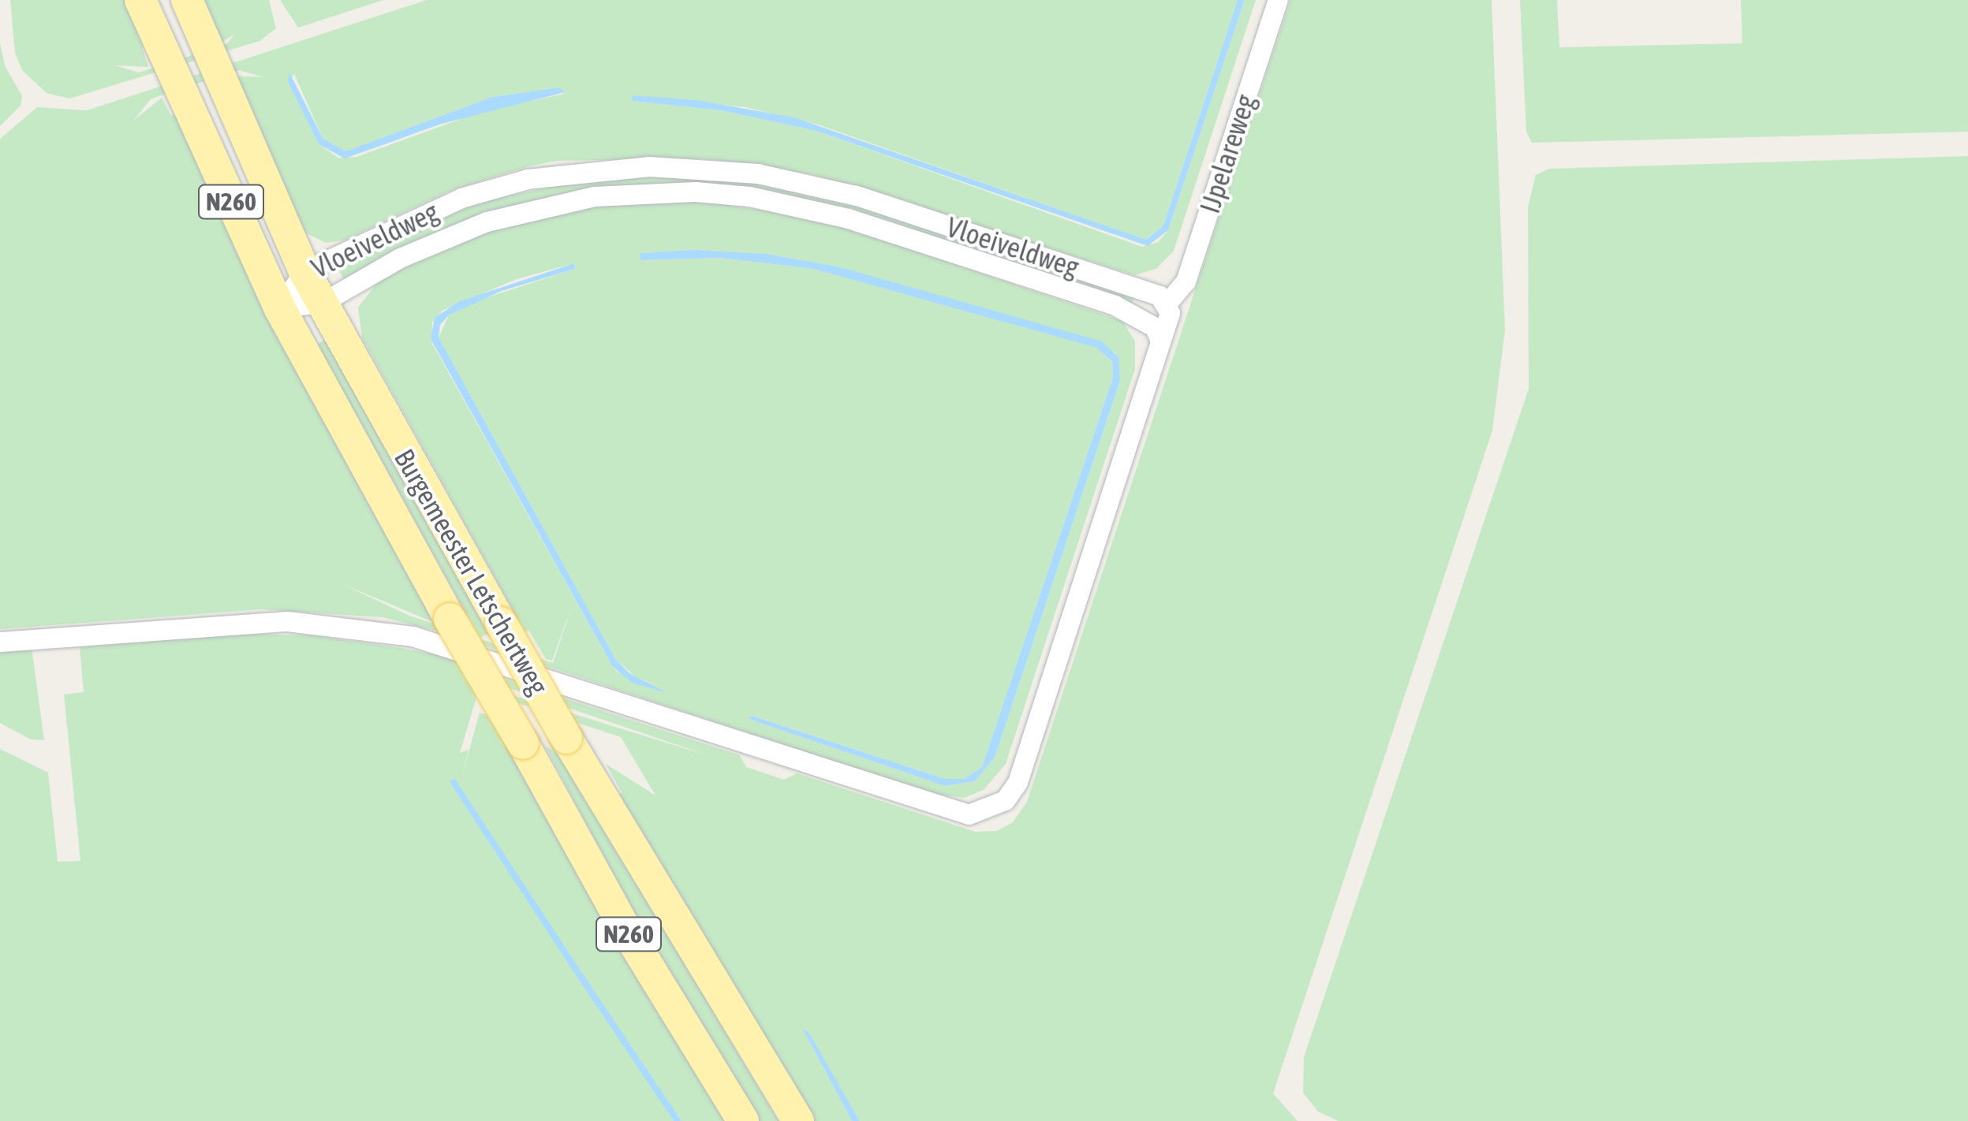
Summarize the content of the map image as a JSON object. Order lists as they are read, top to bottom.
{
  "streets": {
    "main road": ["N260", "Burgemeester Letschertweg"],
    "street": ["IJpelareweg", "Vloeiveldweg"]
  },
  "crossings": [
    ["IJpelareweg", "Vloeiveldweg"],
    ["Vloeiveldweg", "Burgemeester Letschertweg"]
  ]
}
